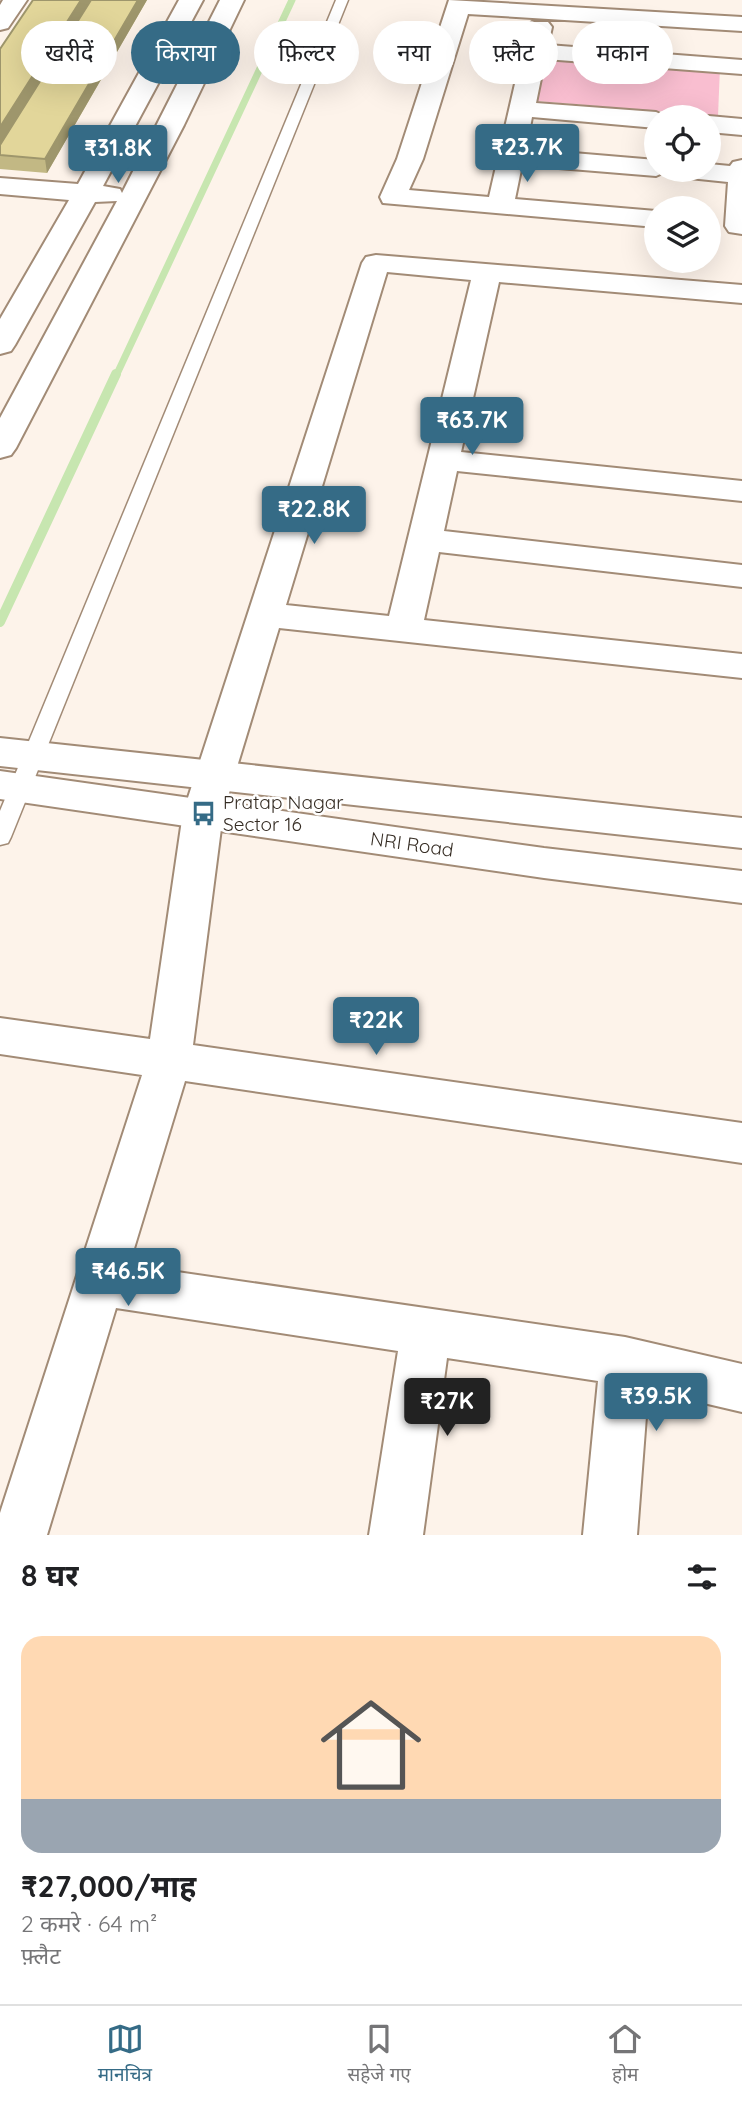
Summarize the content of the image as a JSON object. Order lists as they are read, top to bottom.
{
  "streets": {
    "street": ["NRI Road"]
  },
  "places": {
    "bus stop": ["Pratap Nagar Sector 16"]
  },
  "page": {
    "chip": [
      "खरीदें",
      "किराया",
      "फ़िल्टर",
      "नया",
      "फ़्लैट",
      "मकान"
    ],
    "price": [
      "₹23.7K",
      "₹31.8K",
      "₹63.7K",
      "₹22.8K",
      "₹22K",
      "₹46.5K",
      "₹39.5K",
      "₹27K"
    ],
    "heading": "8 घर",
    "list": [
      {
        "name": "₹27,000/माह",
        "note": "2 कमरे · 64 m² · फ़्लैट"
      }
    ],
    "tabs": ["मानचित्र", "सहेजे गए", "होम"]
  }
}
